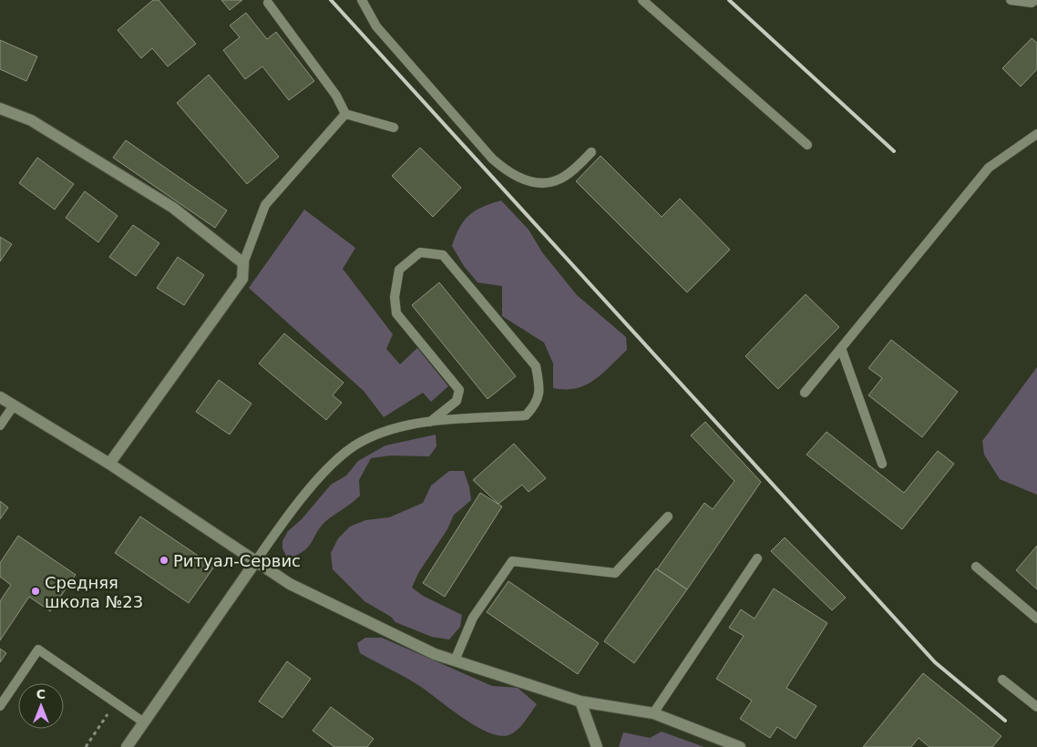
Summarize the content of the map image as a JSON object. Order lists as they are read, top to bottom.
{
  "places": ["Ритуал-Сервис", "Средняя школа №23"],
  "north": "top"
}
